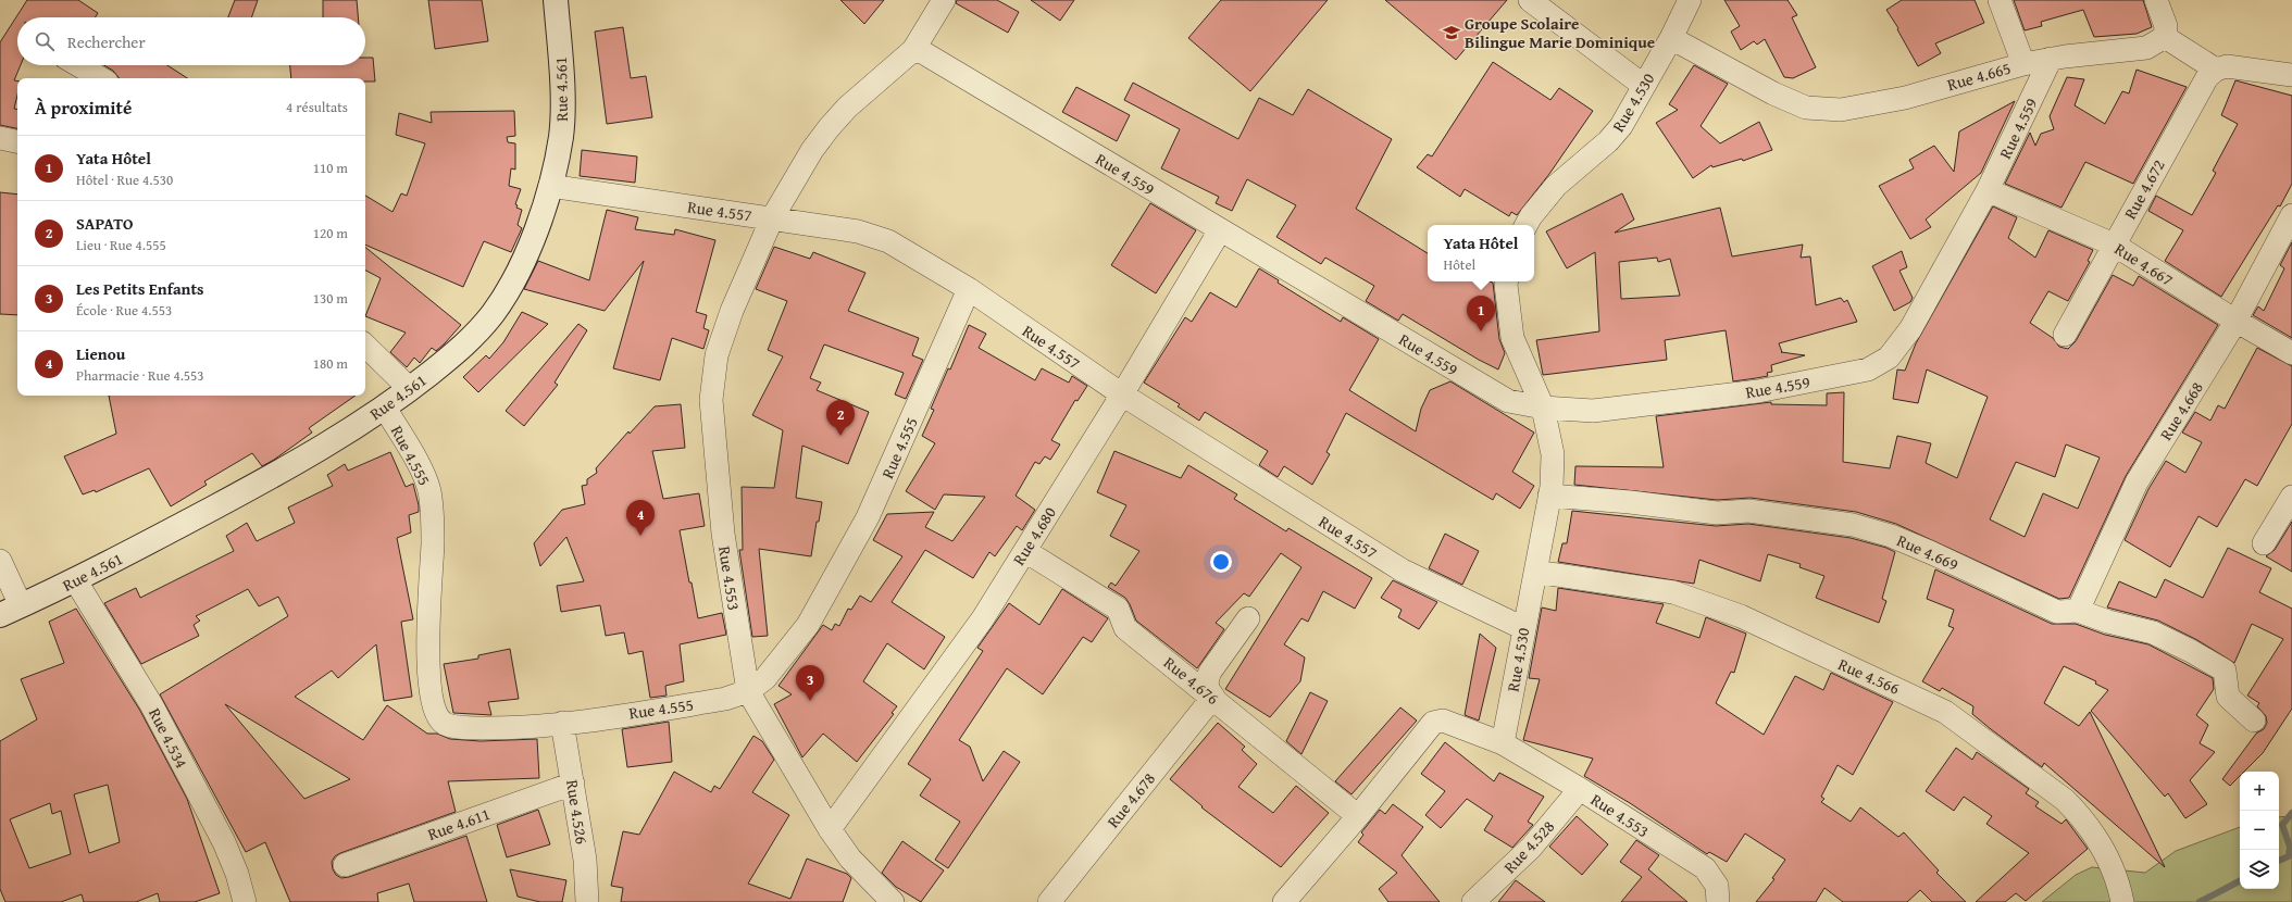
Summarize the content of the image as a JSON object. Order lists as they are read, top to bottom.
{
  "streets": {
    "main road": ["Rue 4.561"],
    "street": [
      "Rue 4.665",
      "Rue 4.530",
      "Rue 4.559",
      "Rue 4.672",
      "Rue 4.557",
      "Rue 4.667",
      "Rue 4.668",
      "Rue 4.555",
      "Rue 4.680",
      "Rue 4.669",
      "Rue 4.553",
      "Rue 4.566",
      "Rue 4.676",
      "Rue 4.534",
      "Rue 4.678",
      "Rue 4.526",
      "Rue 4.611",
      "Rue 4.528"
    ]
  },
  "crossings": [
    ["Rue 4.665", "Rue 4.530"],
    ["Rue 4.665", "Rue 4.559"],
    ["Rue 4.561", "Rue 4.557"],
    ["Rue 4.561", "Rue 4.555"],
    ["Rue 4.561", "Rue 4.534"],
    ["Rue 4.530", "Rue 4.559"],
    ["Rue 4.530", "Rue 4.557"],
    ["Rue 4.530", "Rue 4.669"],
    ["Rue 4.530", "Rue 4.553"],
    ["Rue 4.530", "Rue 4.566"],
    ["Rue 4.559", "Rue 4.667"],
    ["Rue 4.559", "Rue 4.680"],
    ["Rue 4.672", "Rue 4.667"],
    ["Rue 4.557", "Rue 4.555"],
    ["Rue 4.557", "Rue 4.680"],
    ["Rue 4.557", "Rue 4.553"],
    ["Rue 4.667", "Rue 4.668"],
    ["Rue 4.668", "Rue 4.669"],
    ["Rue 4.555", "Rue 4.553"],
    ["Rue 4.555", "Rue 4.526"],
    ["Rue 4.680", "Rue 4.553"],
    ["Rue 4.680", "Rue 4.676"],
    ["Rue 4.553", "Rue 4.528"],
    ["Rue 4.676", "Rue 4.678"],
    ["Rue 4.526", "Rue 4.611"]
  ],
  "places": {
    "school or university": ["Groupe Scolaire Bilingue Marie Dominique"]
  },
  "page": {
    "search": "Rechercher",
    "heading": ["À proximité", "4 résultats"],
    "list": [
      {
        "mark": "1",
        "name": "Yata Hôtel",
        "note": "Hôtel · Rue 4.530",
        "value": "110 m"
      },
      {
        "mark": "2",
        "name": "SAPATO",
        "note": "Lieu · Rue 4.555",
        "value": "120 m"
      },
      {
        "mark": "3",
        "name": "Les Petits Enfants",
        "note": "École · Rue 4.553",
        "value": "130 m"
      },
      {
        "mark": "4",
        "name": "Lienou",
        "note": "Pharmacie · Rue 4.553",
        "value": "180 m"
      }
    ],
    "popup": ["Yata Hôtel", "Hôtel"],
    "pins": [
      "1",
      "2",
      "4",
      "3"
    ],
    "map_buttons": ["+", "−"]
  }
}
